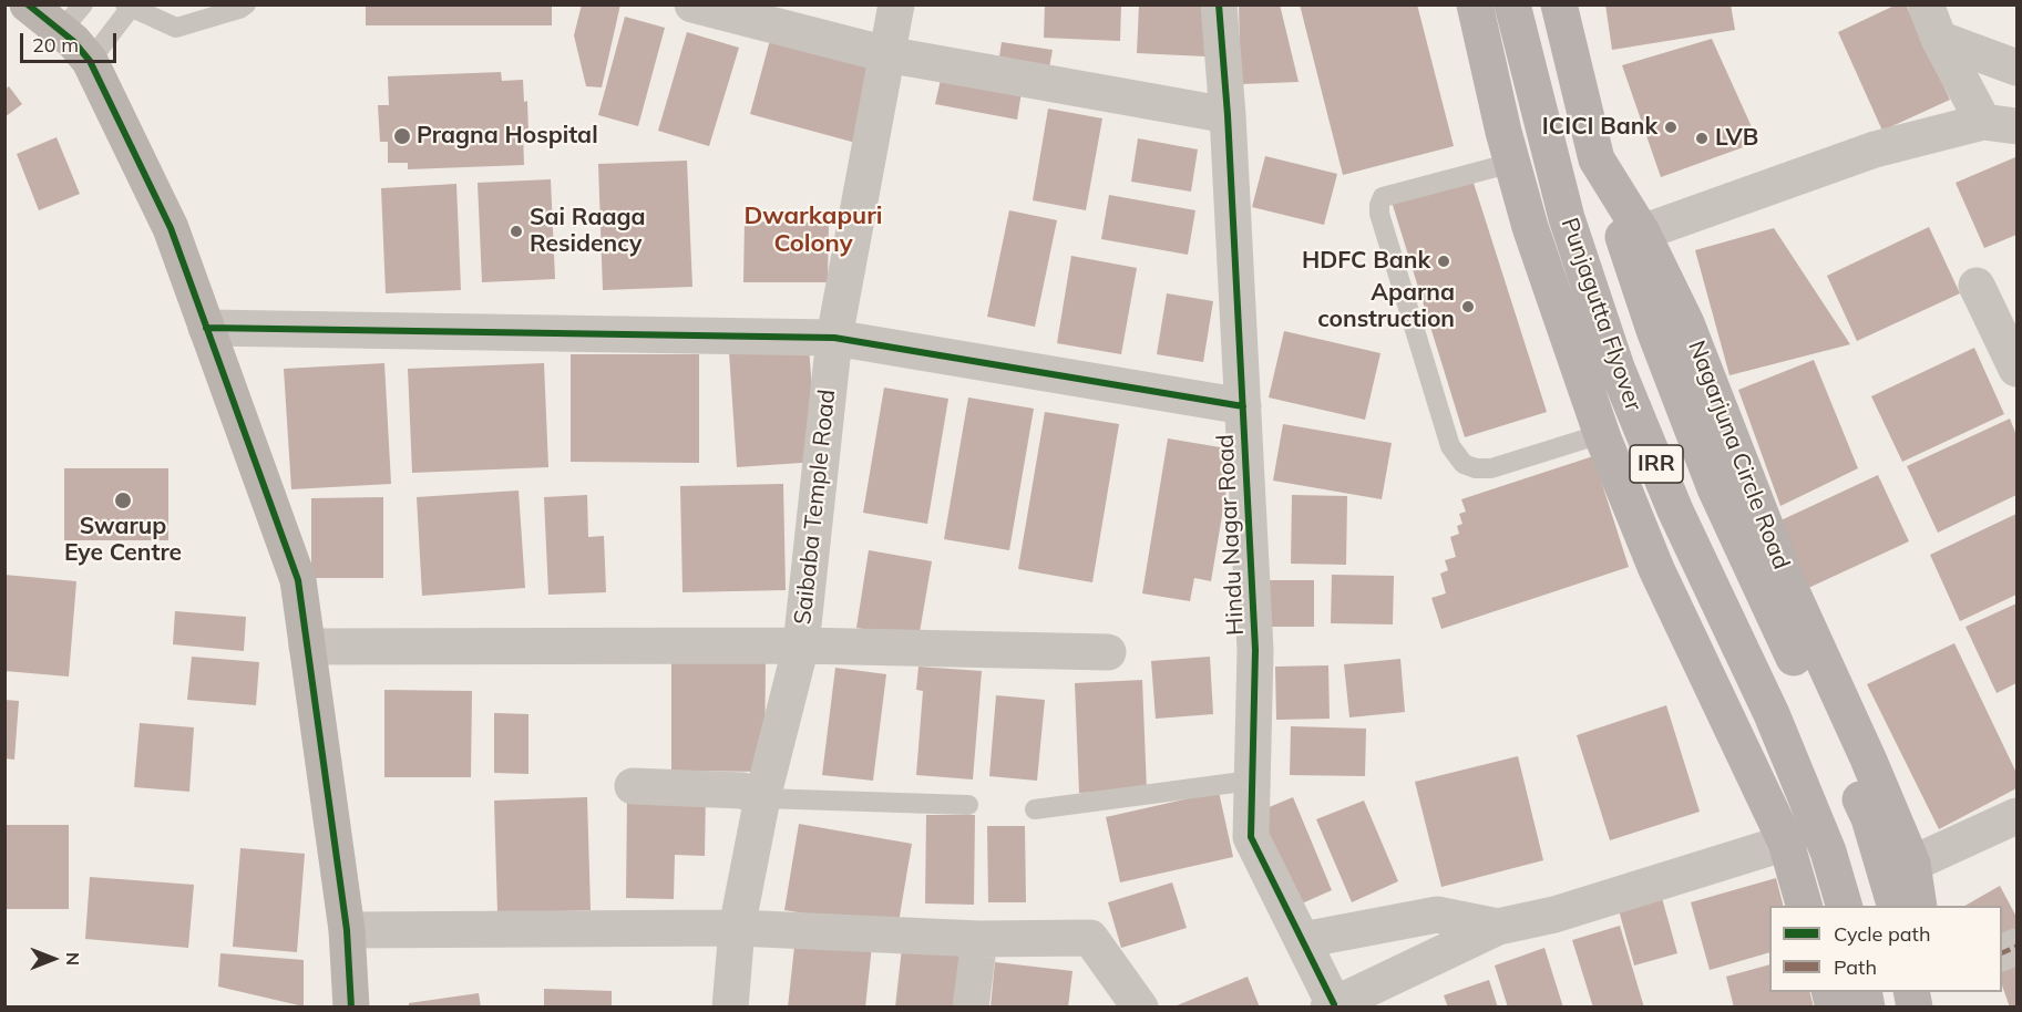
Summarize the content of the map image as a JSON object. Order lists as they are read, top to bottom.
{
  "streets": {
    "main road": ["Punjagutta Flyover", "Nagarjuna Circle Road", "IRR"],
    "street": ["Saibaba Temple Road", "Hindu Nagar Road"]
  },
  "crossings": [
    ["Punjagutta Flyover", "Nagarjuna Circle Road"]
  ],
  "districts": ["Dwarkapuri Colony"],
  "places": [
    "ICICI Bank",
    "Pragna Hospital",
    "LVB",
    "Sai Raaga Residency",
    "HDFC Bank",
    "Aparna construction",
    "Swarup Eye Centre"
  ],
  "legend": ["Cycle path", "Path"],
  "scale_bar": "20 m",
  "north": "right"
}
